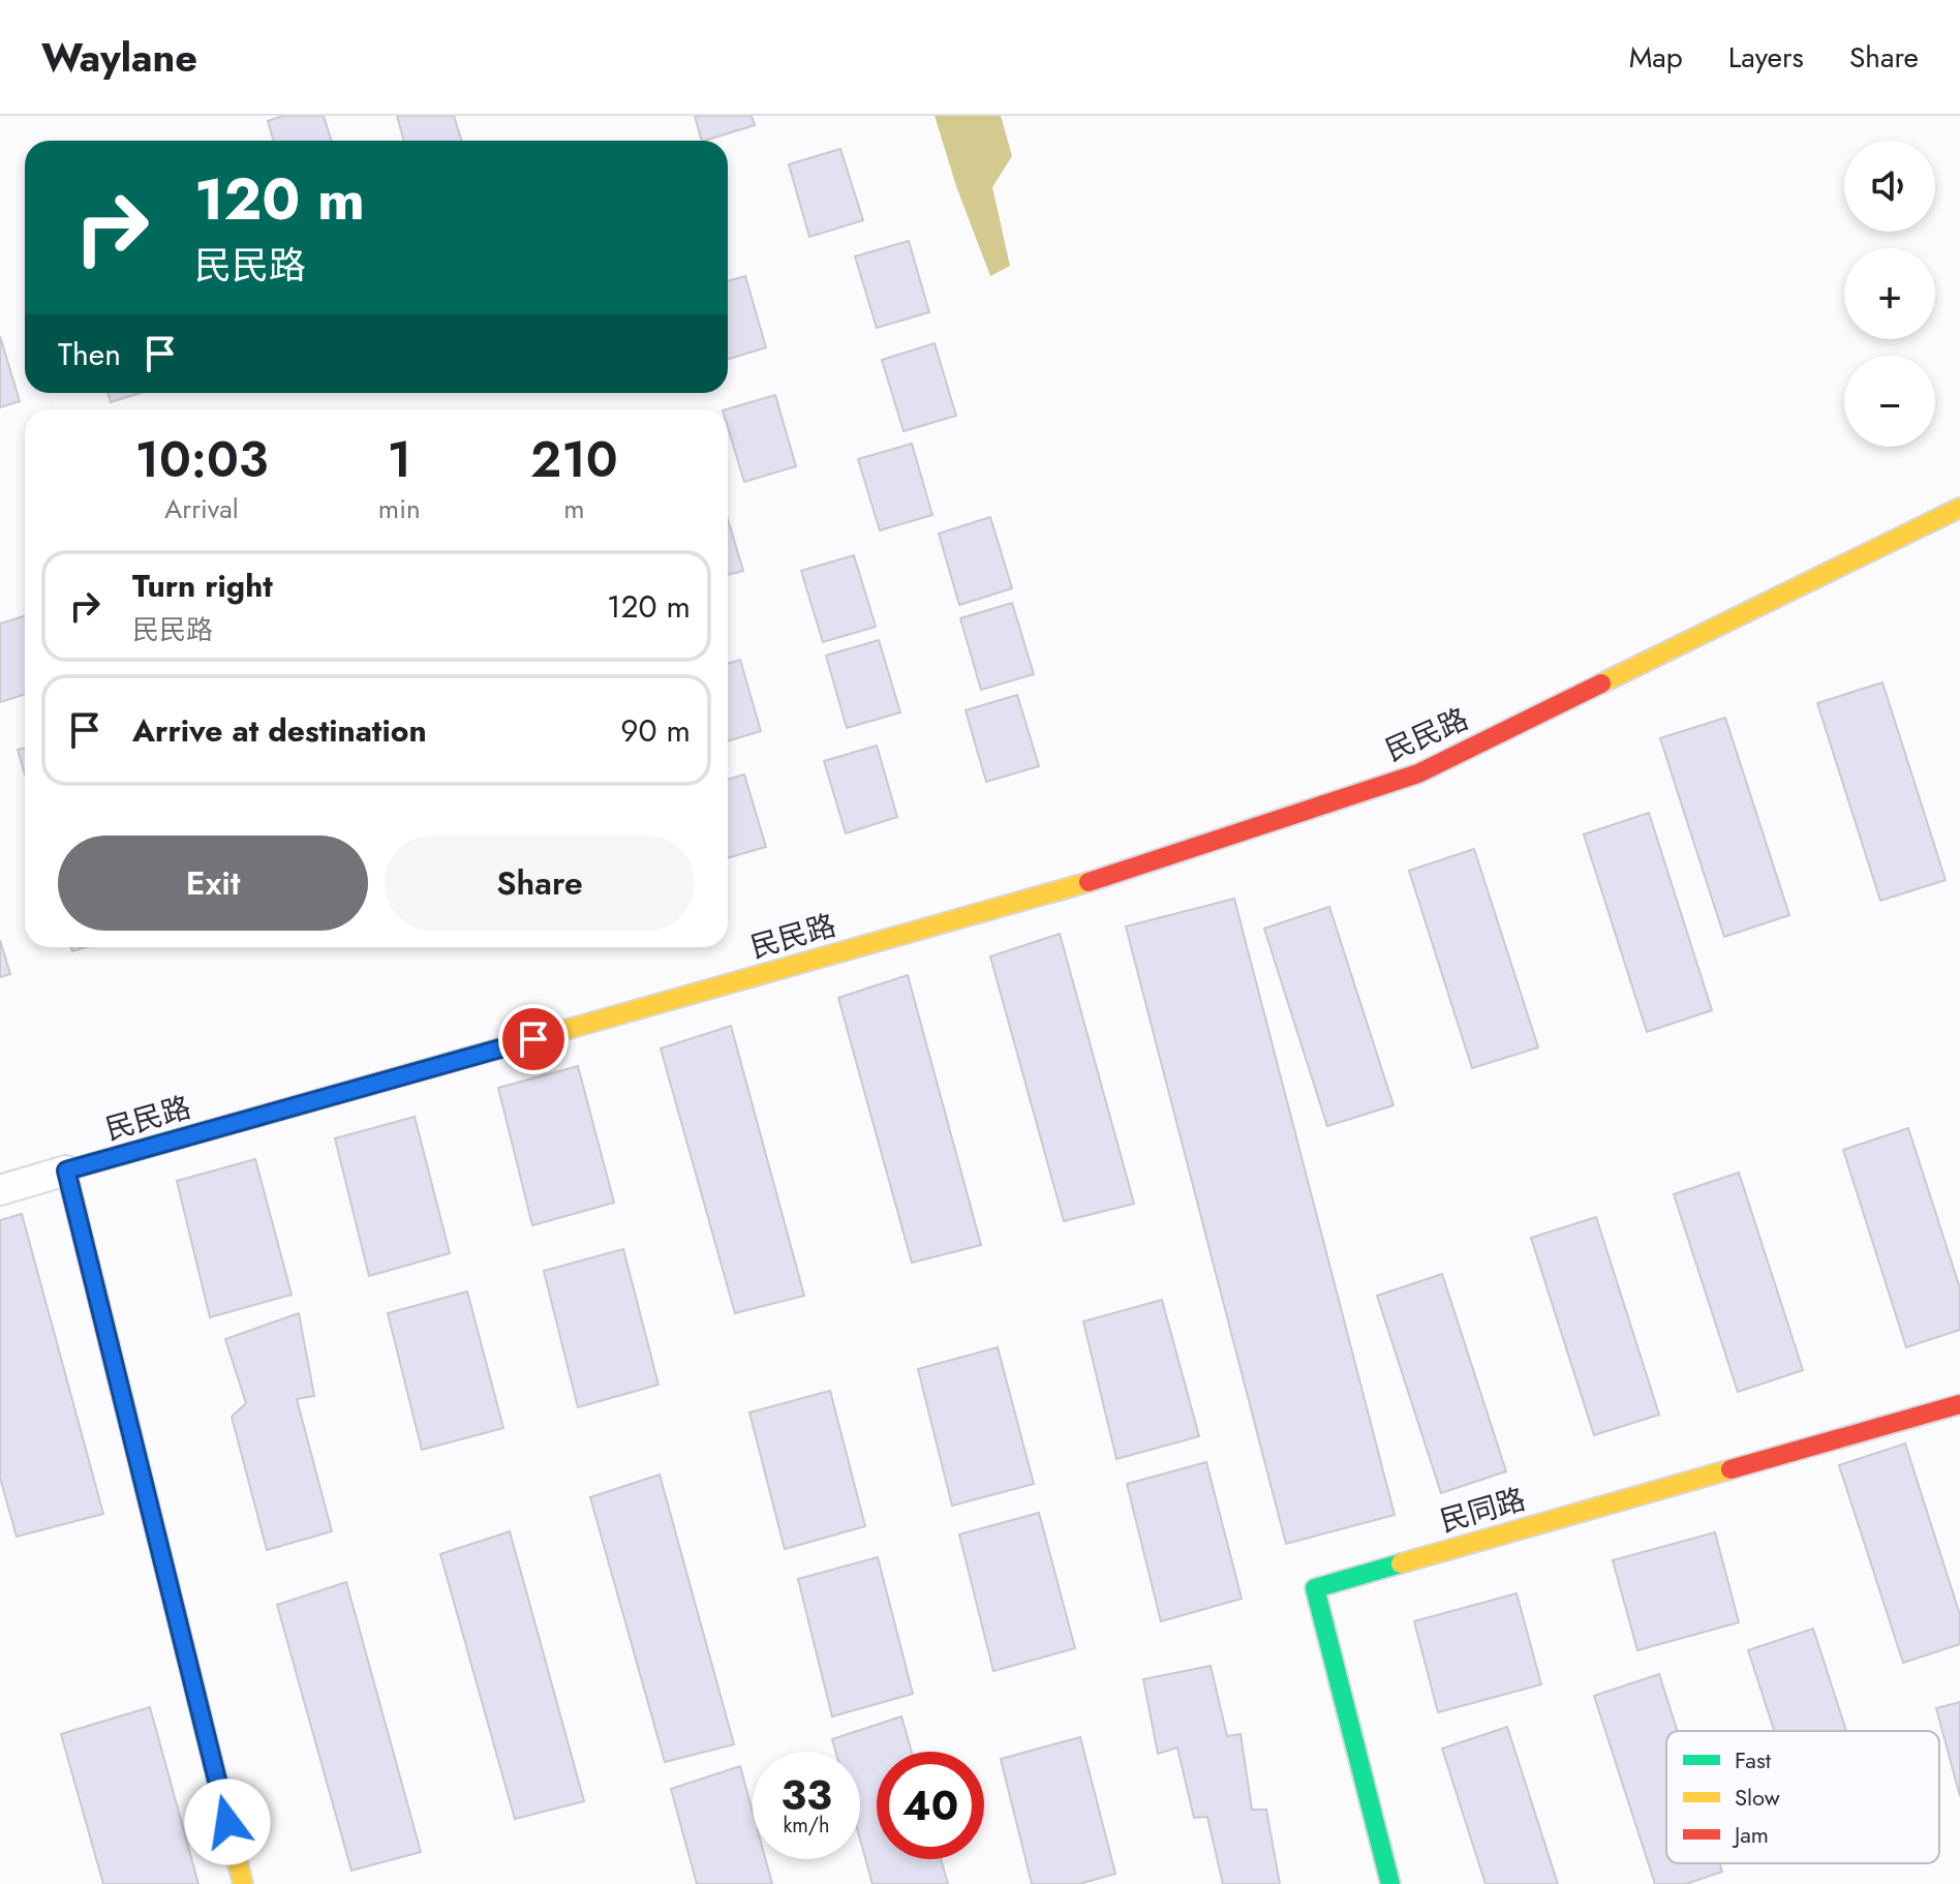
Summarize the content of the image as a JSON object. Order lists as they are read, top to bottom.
{
  "streets": {
    "street": ["民民路", "民同路"]
  },
  "legend": ["Fast", "Slow", "Jam"],
  "page": {
    "header": "Waylane",
    "nav": ["Map", "Layers", "Share"],
    "map_buttons": ["+", "−"],
    "turn": ["120 m", "民民路"],
    "then": "Then",
    "eta": [
      "10:03",
      "Arrival",
      "1",
      "min",
      "210",
      "m"
    ],
    "list": [
      {
        "name": "Turn right",
        "note": "民民路",
        "value": "120 m"
      },
      {
        "name": "Arrive at destination",
        "value": "90 m"
      }
    ],
    "buttons": ["Exit", "Share"],
    "speed": "33 km/h",
    "limit": "40"
  }
}
